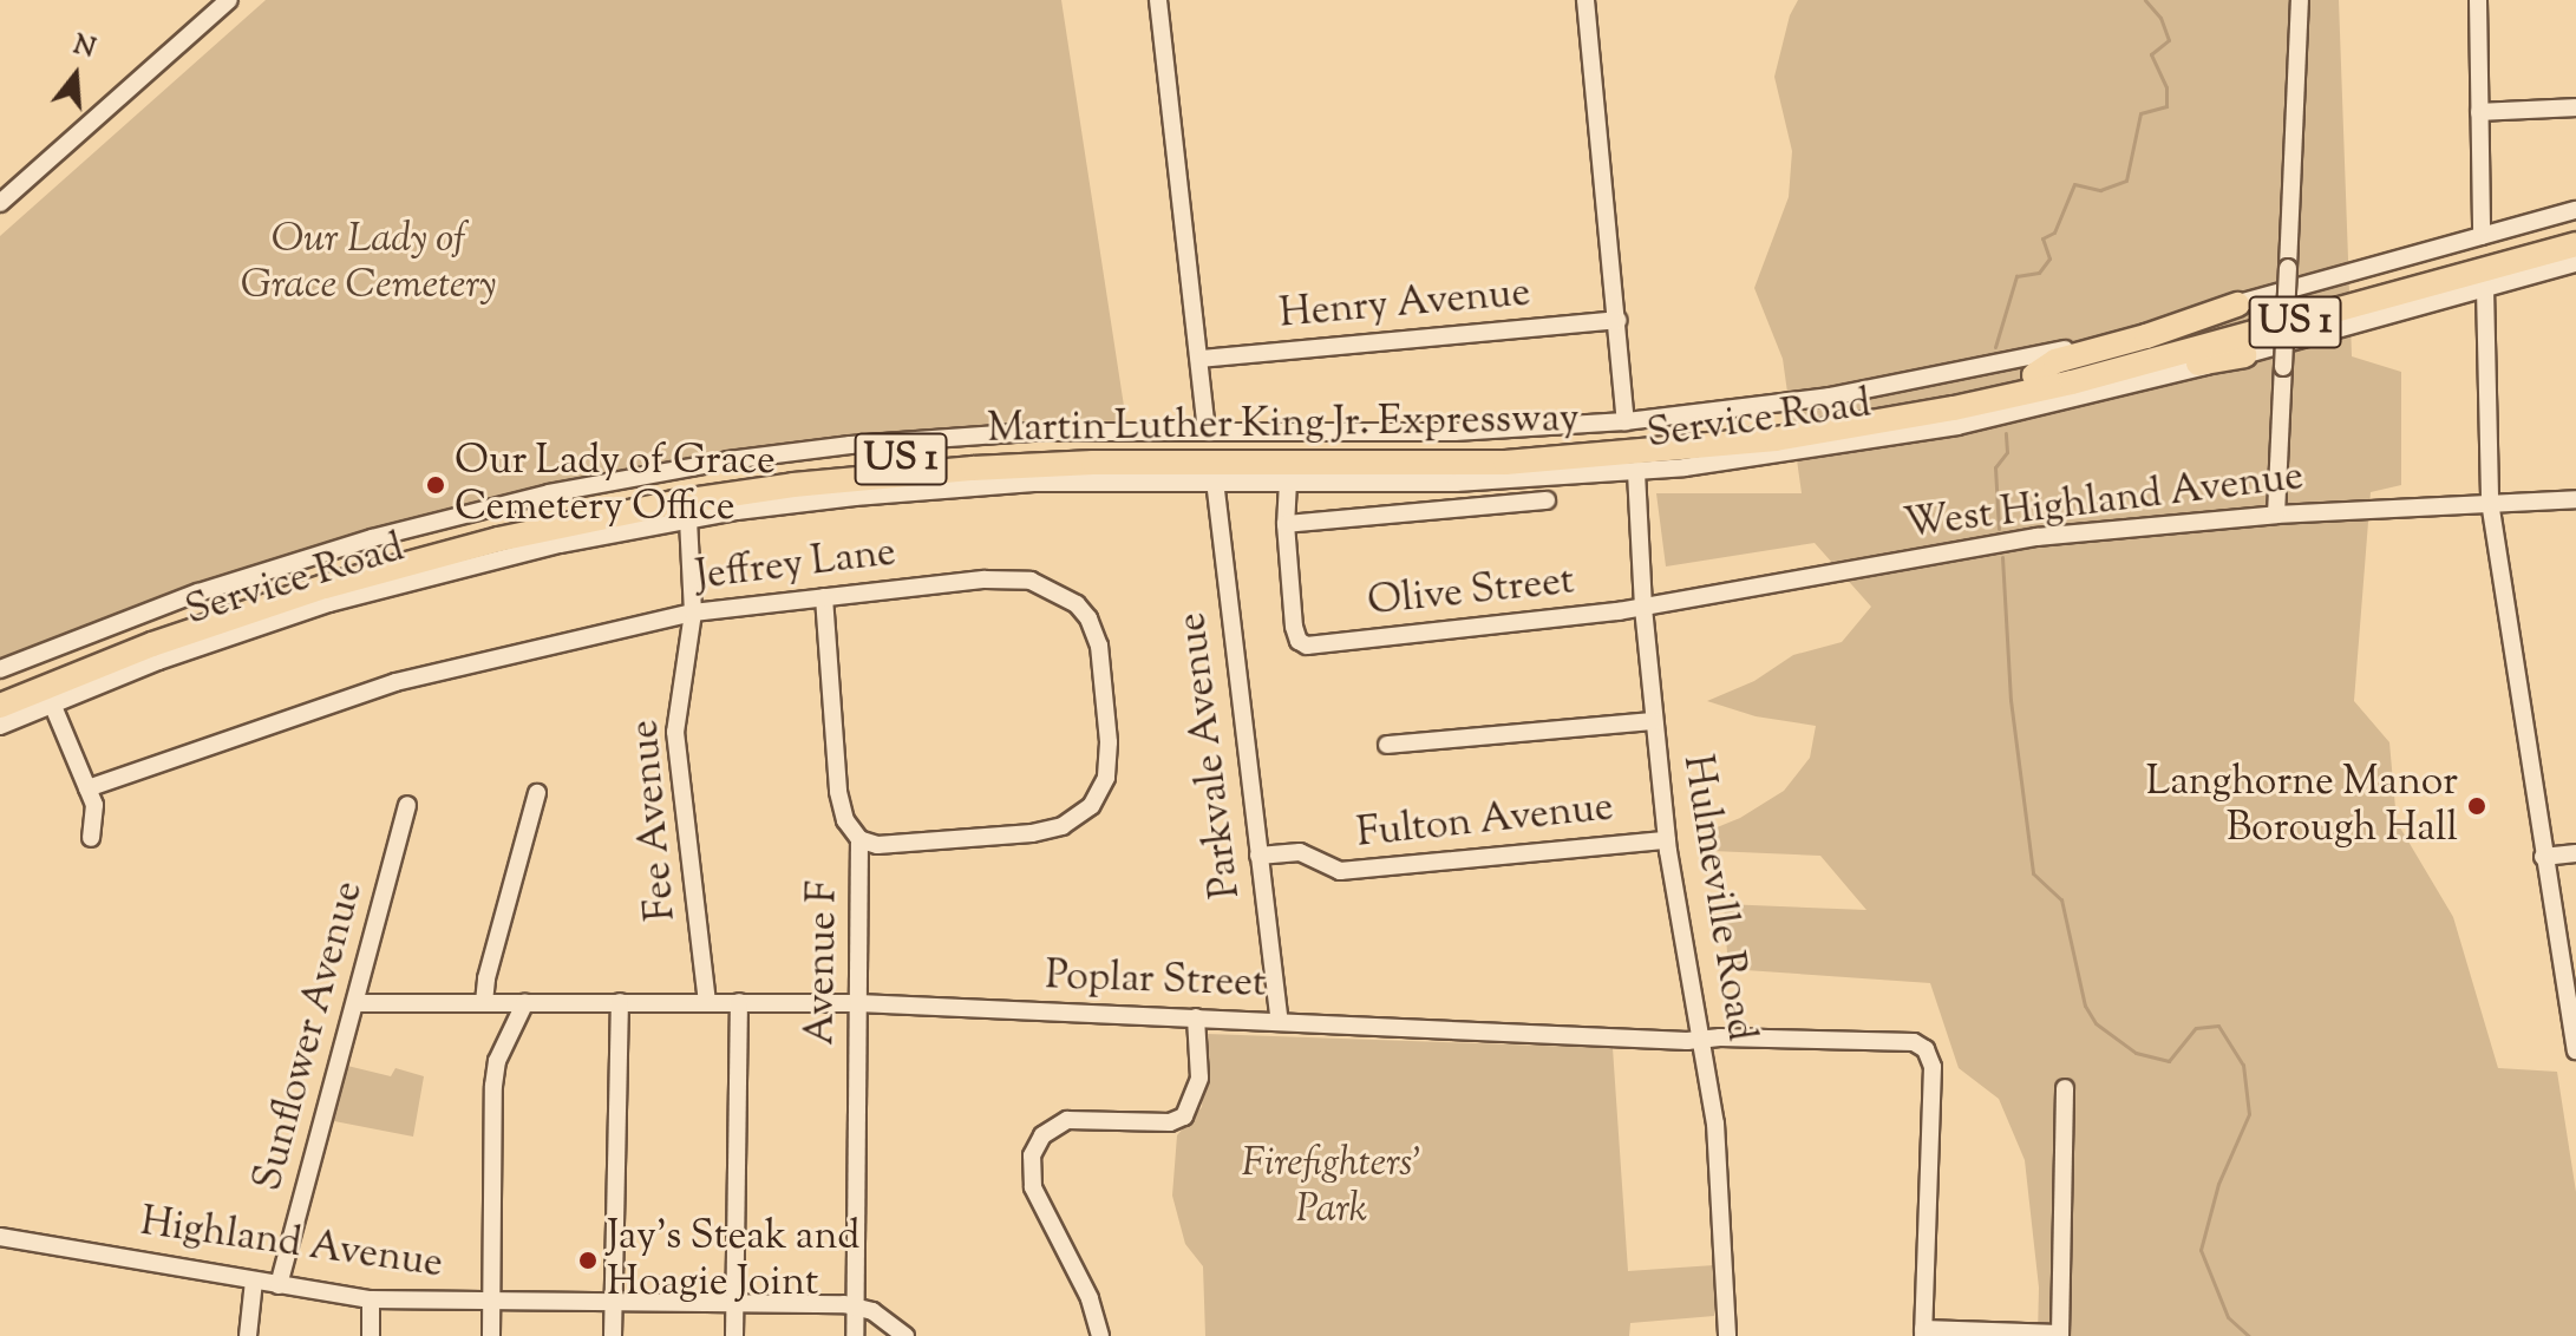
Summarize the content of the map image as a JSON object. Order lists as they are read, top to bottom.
{
  "streets": {
    "highway": ["US 1", "Martin Luther King Jr. Expressway"],
    "street": [
      "Henry Avenue",
      "Service Road",
      "West Highland Avenue",
      "Jeffrey Lane",
      "Olive Street",
      "Parkvale Avenue",
      "Fee Avenue",
      "Fulton Avenue",
      "Hulmeville Road",
      "Avenue F",
      "Poplar Street",
      "Sunflower Avenue",
      "Highland Avenue"
    ]
  },
  "crossings": [
    ["Service Road", "Martin Luther King Jr. Expressway"],
    ["Service Road", "Parkvale Avenue"],
    ["Service Road", "Fee Avenue"],
    ["Service Road", "Hulmeville Road"],
    ["West Highland Avenue", "Olive Street"],
    ["West Highland Avenue", "Hulmeville Road"],
    ["Jeffrey Lane", "Fee Avenue"],
    ["Jeffrey Lane", "Avenue F"],
    ["Olive Street", "Hulmeville Road"],
    ["Parkvale Avenue", "Fulton Avenue"],
    ["Parkvale Avenue", "Poplar Street"],
    ["Fee Avenue", "Poplar Street"],
    ["Fulton Avenue", "Hulmeville Road"],
    ["Hulmeville Road", "Poplar Street"],
    ["Avenue F", "Poplar Street"],
    ["Avenue F", "Highland Avenue"],
    ["Poplar Street", "Sunflower Avenue"],
    ["Sunflower Avenue", "Highland Avenue"]
  ],
  "parks": ["Our Lady of Grace Cemetery", "Firefighters' Park"],
  "places": ["Our Lady of Grace Cemetery Office", "Langhorne Manor Borough Hall", "Jay's Steak and Hoagie Joint"],
  "north": "top"
}
